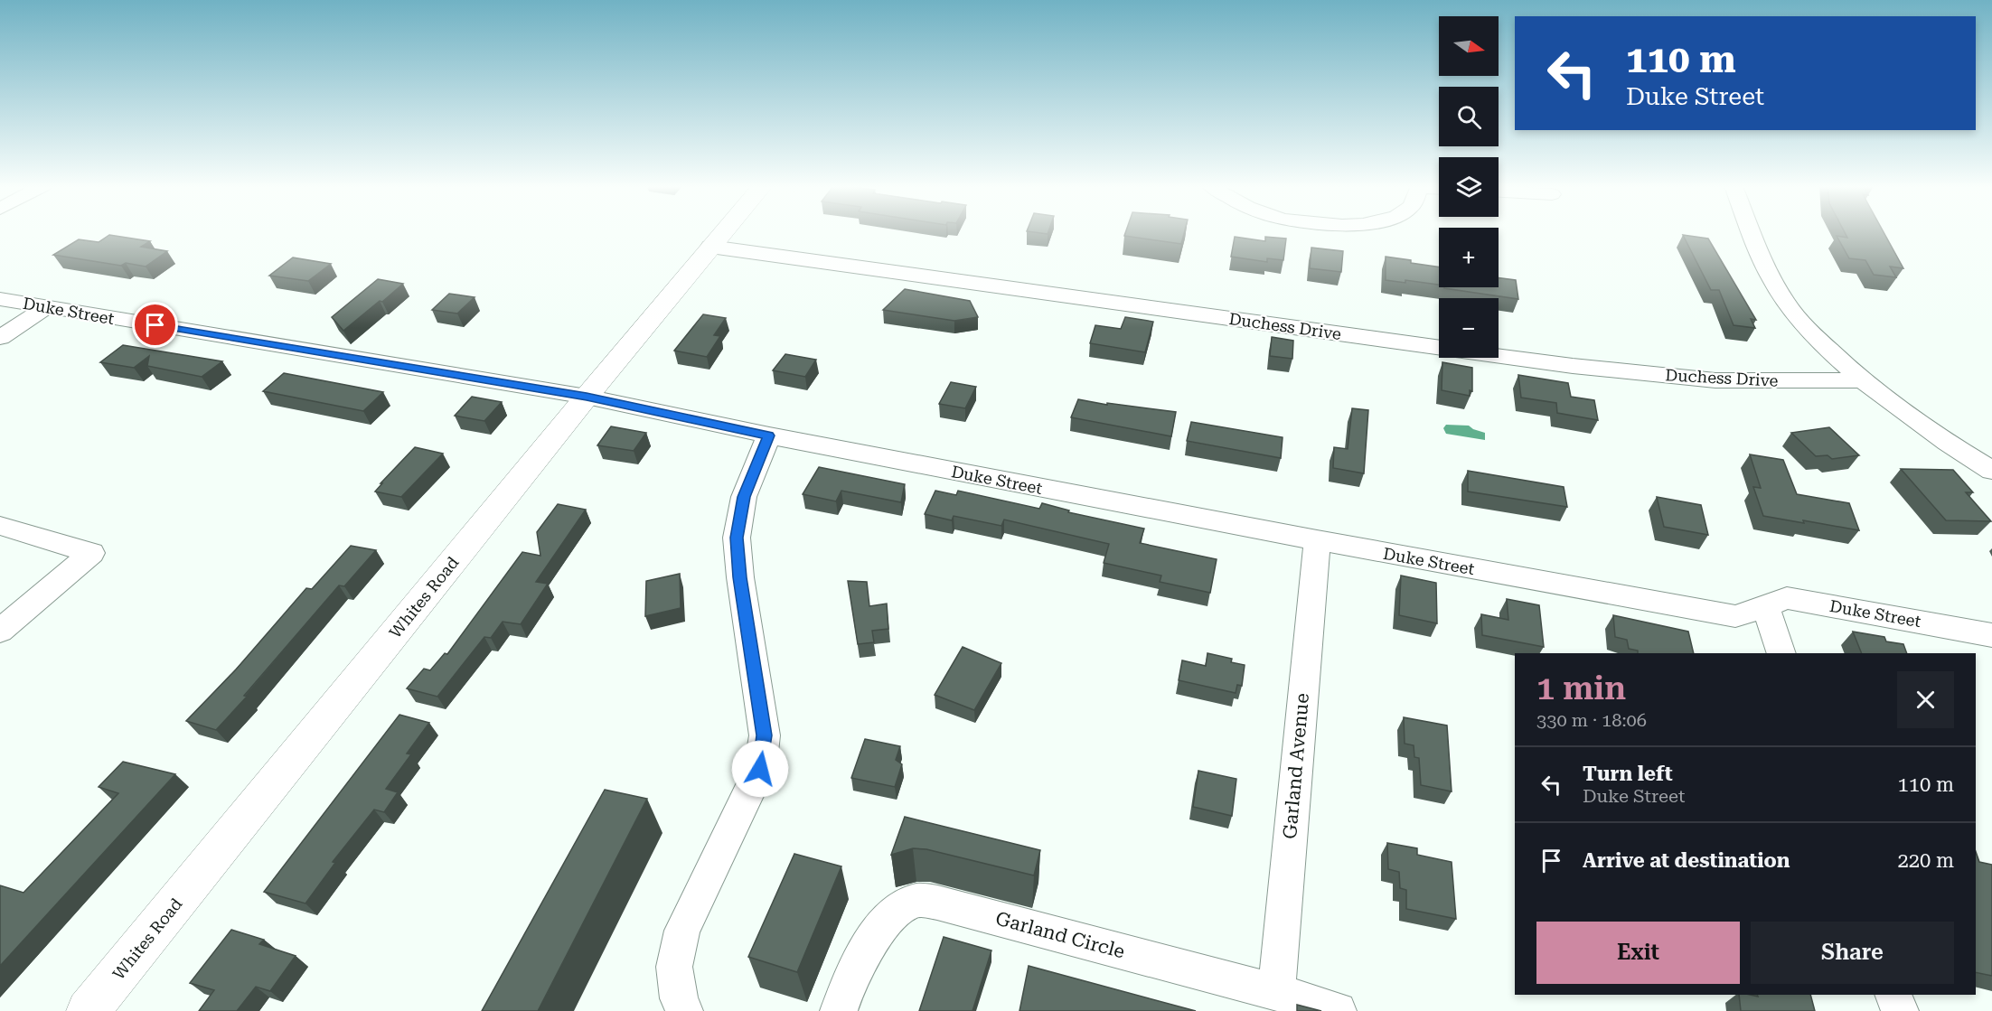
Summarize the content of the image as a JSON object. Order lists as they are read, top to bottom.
{
  "streets": {
    "street": [
      "Duke Street",
      "Duchess Drive",
      "Whites Road",
      "Garland Avenue",
      "Garland Circle"
    ]
  },
  "crossings": [
    ["Duke Street", "Whites Road"],
    ["Duke Street", "Garland Avenue"],
    ["Duchess Drive", "Whites Road"],
    ["Garland Avenue", "Garland Circle"]
  ],
  "north": "right",
  "page": {
    "map_buttons": ["+", "−"],
    "turn": ["110 m", "Duke Street"],
    "heading": ["1 min", "330 m · 18:06"],
    "list": [
      {
        "name": "Turn left",
        "note": "Duke Street",
        "value": "110 m"
      },
      {
        "name": "Arrive at destination",
        "value": "220 m"
      }
    ],
    "buttons": ["Exit", "Share"]
  }
}
